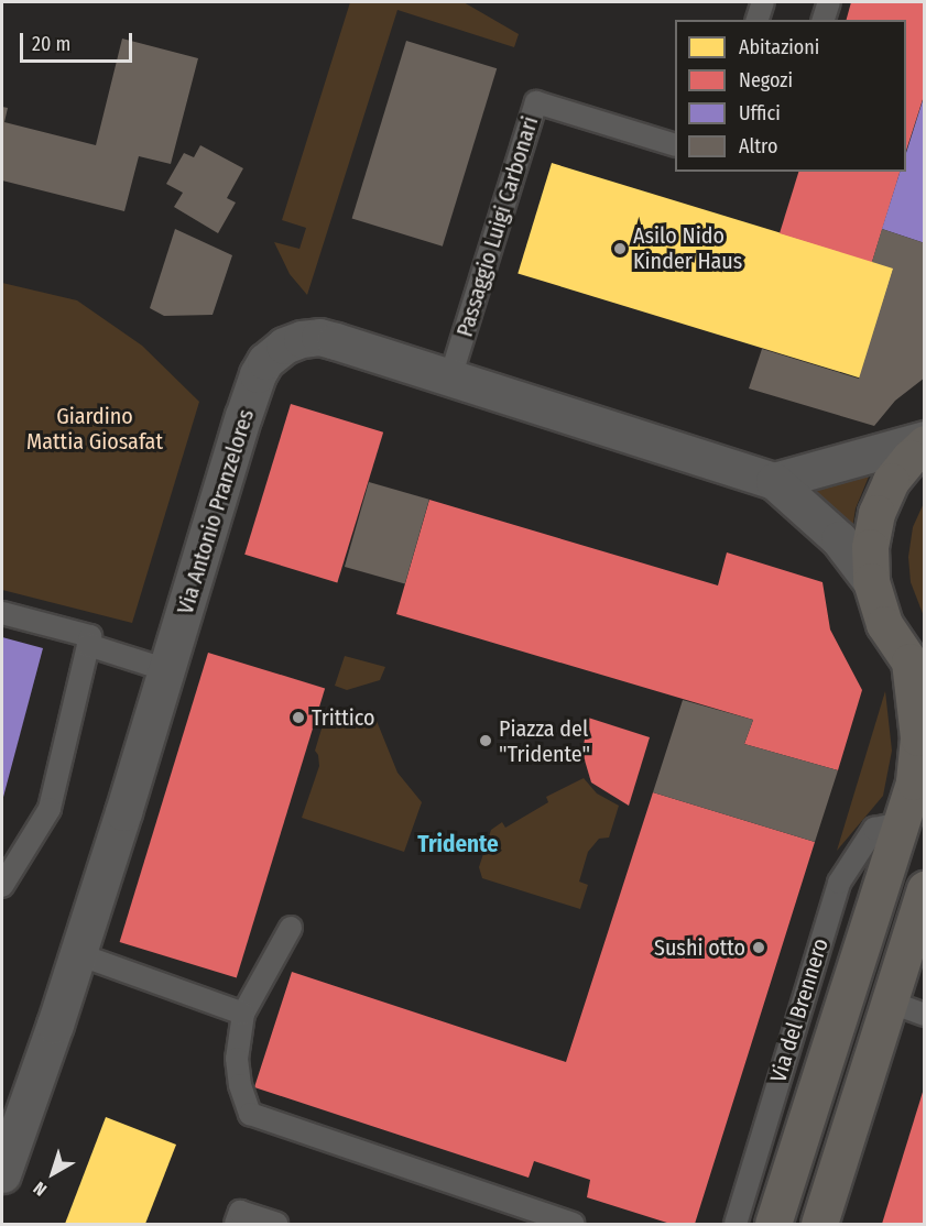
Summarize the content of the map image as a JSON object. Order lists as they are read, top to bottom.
{
  "streets": {
    "main road": ["Via del Brennero"],
    "street": ["Via Antonio Pranzelores"],
    "lane": ["Passaggio Luigi Carbonari"]
  },
  "crossings": [
    ["Passaggio Luigi Carbonari", "Via Antonio Pranzelores"]
  ],
  "districts": ["Tridente"],
  "parks": ["Giardino Mattia Giosafat"],
  "places": [
    "Asilo Nido Kinder Haus",
    "Trittico",
    "Piazza del \"Tridente\"",
    "Sushi otto"
  ],
  "legend": [
    "Abitazioni",
    "Negozi",
    "Uffici",
    "Altro"
  ],
  "scale_bar": "20 m",
  "north": "bottom left"
}
